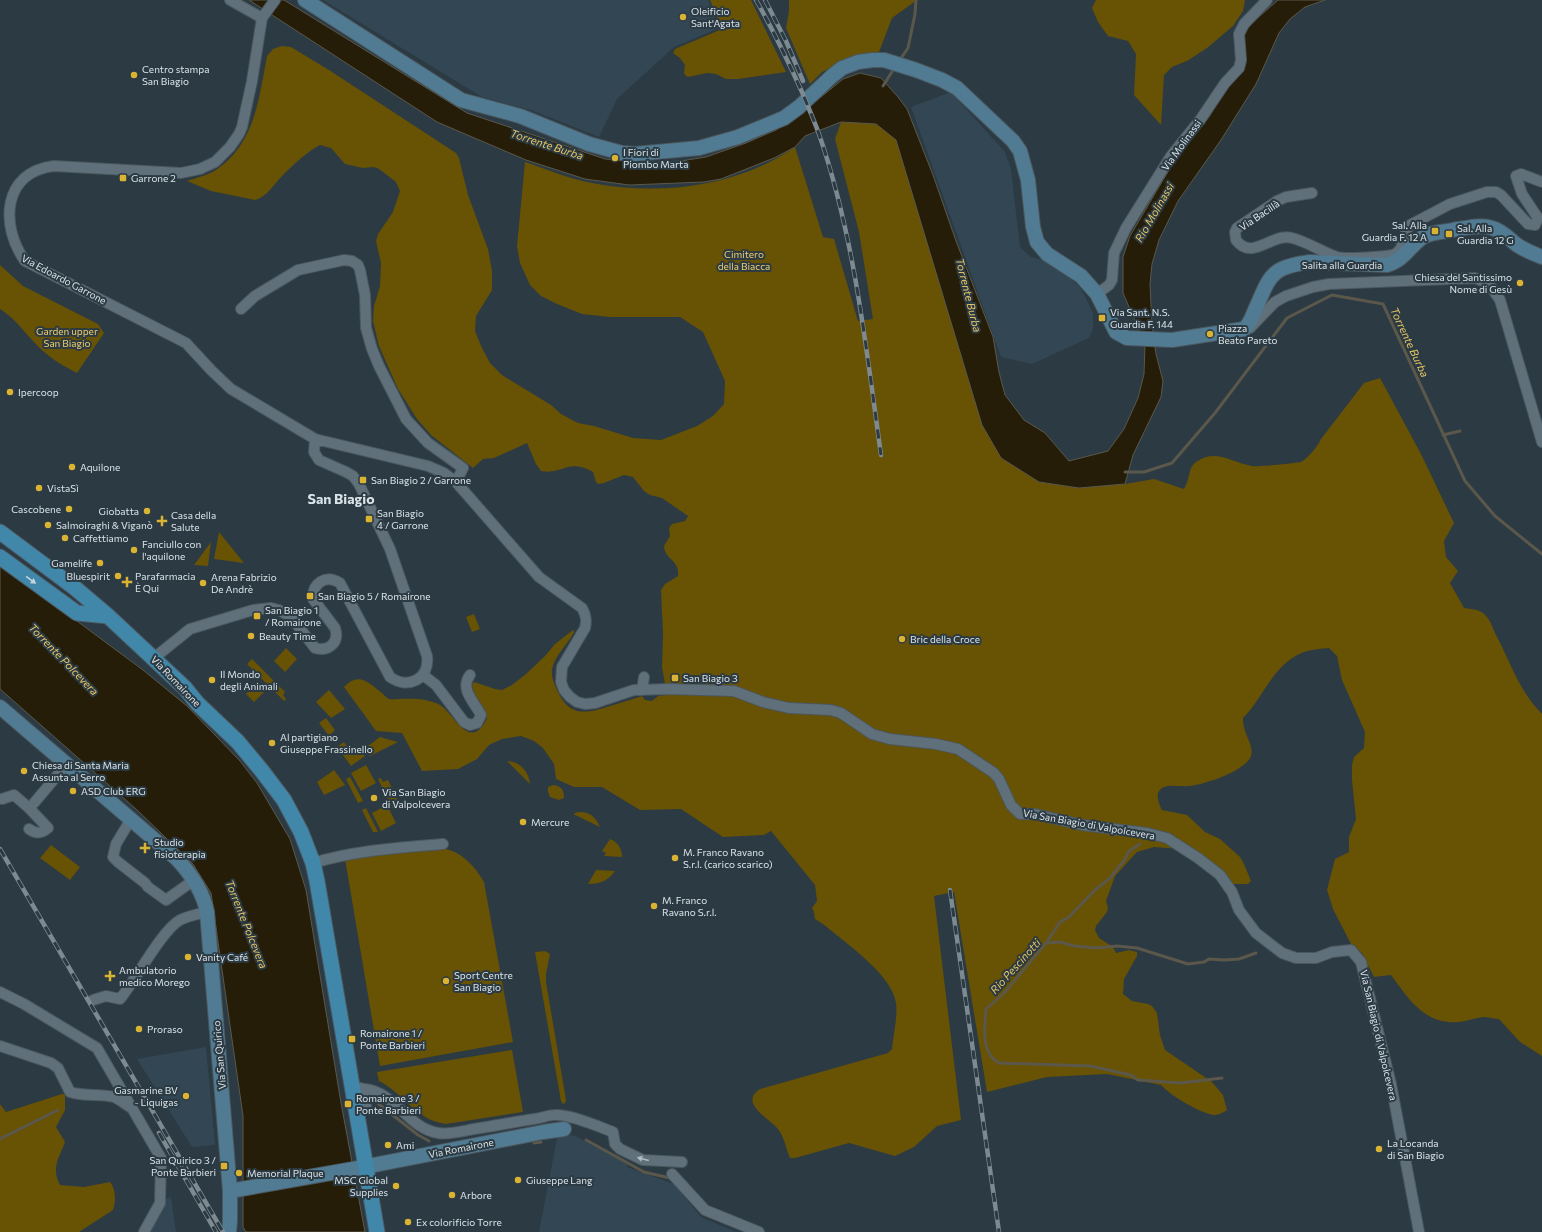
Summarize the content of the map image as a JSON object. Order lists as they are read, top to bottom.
{
  "streets": {
    "main road": ["Salita alla Guardia", "Via Romairone", "Via San Quirico"],
    "street": [
      "Via Molinassi",
      "Via Bacillà",
      "Via Edoardo Garrone",
      "Via San Biagio di Valpolcevera"
    ]
  },
  "crossings": [
    ["Via Bacillà", "Salita alla Guardia"],
    ["Via Edoardo Garrone", "Via San Biagio di Valpolcevera"]
  ],
  "districts": ["San Biagio"],
  "water": [
    "Torrente Burba",
    "Rio Molinassi",
    "Torrente Polcevera",
    "Rio Pescinotti"
  ],
  "parks": ["Cimitero della Biacca", "Garden upper San Biagio"],
  "places": {
    "other": [
      "Oleificio Sant'Agata",
      "Centro stampa San Biagio",
      "I Fiori di Piombo Marta",
      "Chiesa del Santissimo Nome di Gesù",
      "Piazza Beato Pareto",
      "Ipercoop",
      "Aquilone",
      "VistaSì",
      "Cascobene",
      "Giobatta",
      "Salmoiraghi & Viganò",
      "Caffettiamo",
      "Fanciullo con l'aquilone",
      "Gamelife",
      "Bluespirit",
      "Arena Fabrizio De Andrè",
      "Beauty Time",
      "Bric della Croce",
      "Il Mondo degli Animali",
      "Al partigiano Giuseppe Frassinello",
      "Chiesa di Santa Maria Assunta al Serro",
      "ASD Club ERG",
      "Via San Biagio di Valpolcevera",
      "Mercure",
      "M. Franco Ravano S.r.l. (carico scarico)",
      "M. Franco Ravano S.r.l.",
      "Vanity Café",
      "Sport Centre San Biagio",
      "Proraso",
      "Gasmarine BV - Liquigas",
      "Ami",
      "La Locanda di San Biagio",
      "Memorial Plaque",
      "Giuseppe Lang",
      "MSC Global Supplies",
      "Arbore",
      "Ex colorificio Torre"
    ],
    "transit": [
      "Garrone 2",
      "Sal. Alla Guardia F. 12 A",
      "Sal. Alla Guardia 12 G",
      "Via Sant. N.S. Guardia F. 144",
      "San Biagio 2 / Garrone",
      "San Biagio 4 / Garrone",
      "San Biagio 5 / Romairone",
      "San Biagio 1 / Romairone",
      "San Biagio 3",
      "Romairone 1 / Ponte Barbieri",
      "Romairone 3 / Ponte Barbieri",
      "San Quirico 3 / Ponte Barbieri"
    ],
    "health": [
      "Casa della Salute",
      "Parafarmacia È Qui",
      "Studio fisioterapia",
      "Ambulatorio medico Morego"
    ]
  }
}
